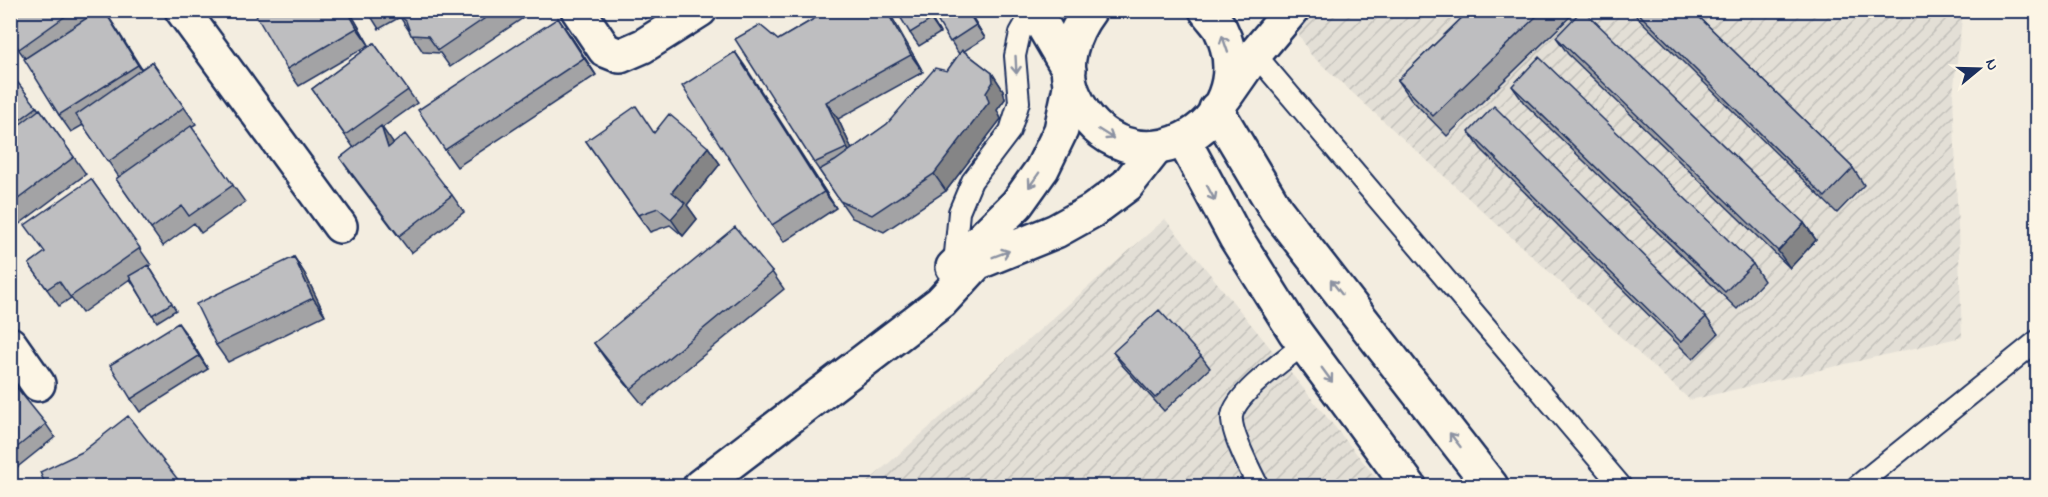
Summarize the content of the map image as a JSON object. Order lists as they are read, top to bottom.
{
  "north": "right"
}
